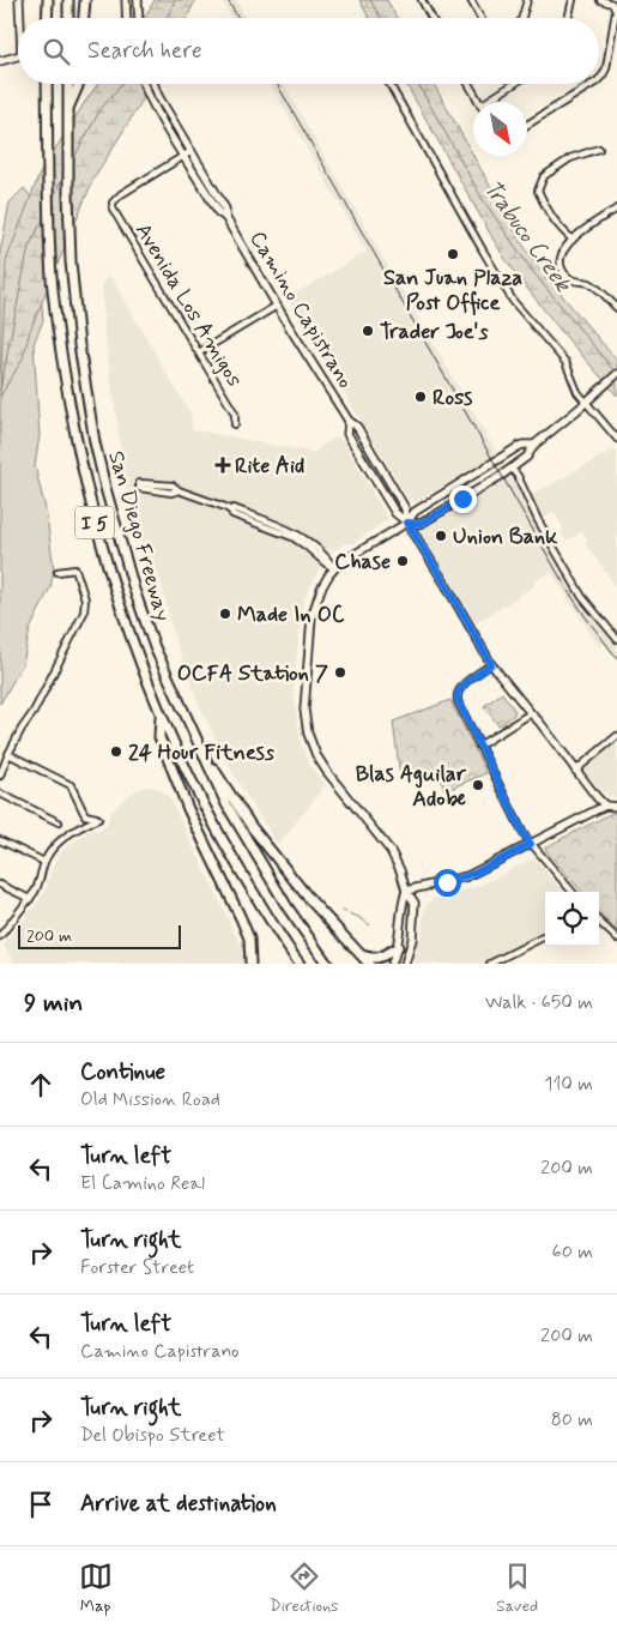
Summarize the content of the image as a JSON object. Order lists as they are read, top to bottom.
{
  "streets": {
    "highway": ["I 5", "San Diego Freeway"],
    "main road": ["Camino Capistrano"],
    "street": ["Avenida Los Amigos"]
  },
  "crossings": [
    ["Avenida Los Amigos", "Camino Capistrano"]
  ],
  "water": ["Trabuco Creek"],
  "places": {
    "other": [
      "San Juan Plaza Post Office",
      "Trader Joe's",
      "Ross",
      "Union Bank",
      "Chase",
      "Made In OC",
      "OCFA Station 7",
      "24 Hour Fitness",
      "Blas Aguilar Adobe"
    ],
    "health": ["Rite Aid"]
  },
  "scale_bar": "200 m",
  "north": "bottom right",
  "page": {
    "search": "Search here",
    "scale": "200 m",
    "heading": ["9 min", "Walk · 650 m"],
    "list": [
      ["Continue", "Old Mission Road", "110 m"],
      ["Turn left", "El Camino Real", "200 m"],
      ["Turn right", "Forster Street", "60 m"],
      ["Turn left", "Camino Capistrano", "200 m"],
      ["Turn right", "Del Obispo Street", "80 m"],
      "Arrive at destination"
    ],
    "nav": ["Map", "Directions", "Saved"]
  }
}
